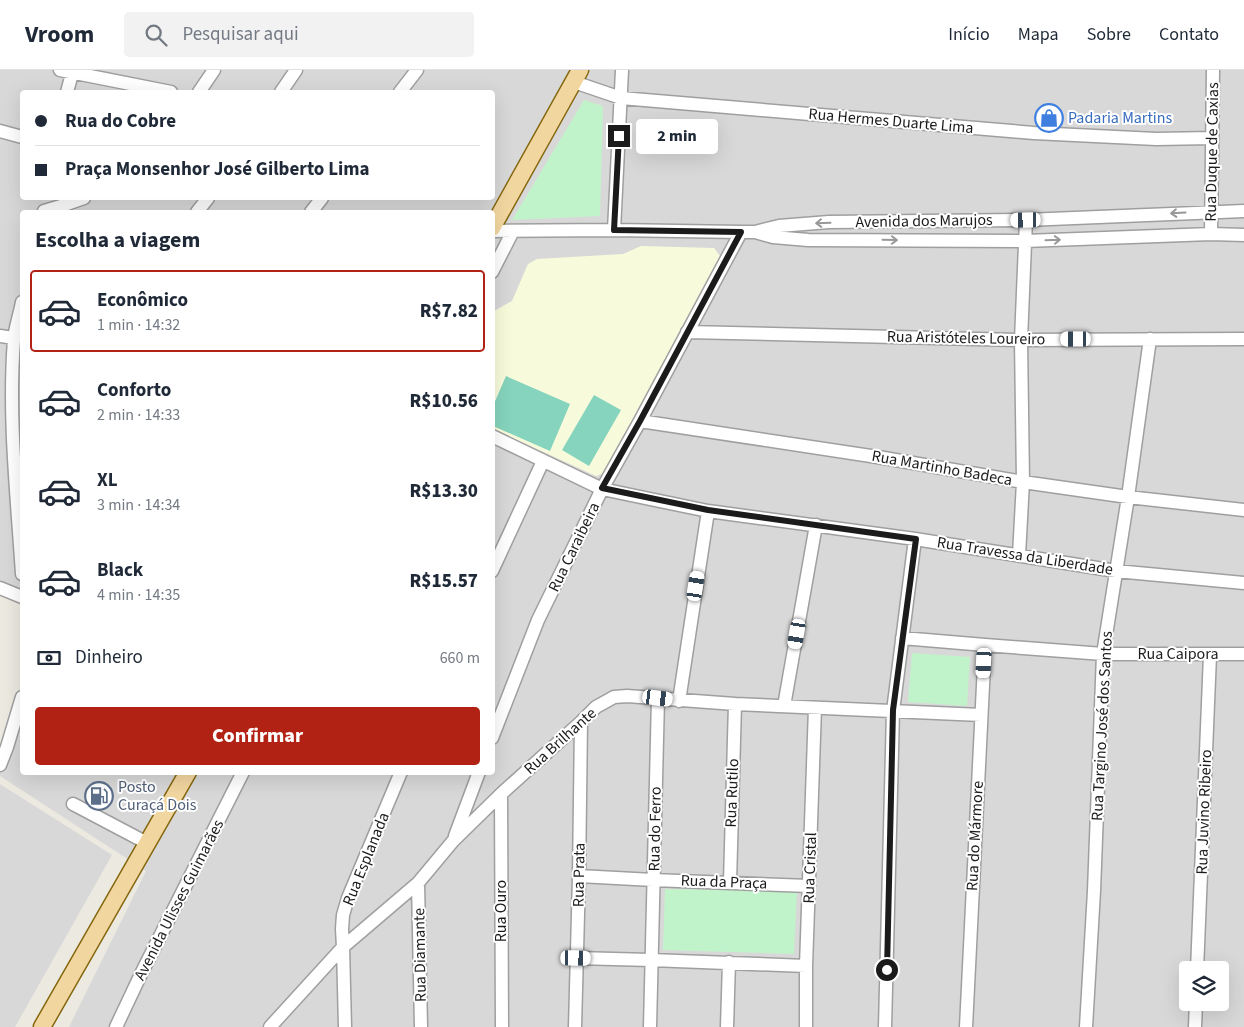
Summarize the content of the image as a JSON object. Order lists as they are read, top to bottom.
{
  "streets": {
    "street": [
      "Rua Hermes Duarte Lima",
      "Rua Duque de Caxias",
      "Avenida dos Marujos",
      "Rua Aristóteles Loureiro",
      "Rua Martinho Badeca",
      "Rua Caraibeira",
      "Rua Travessa da Liberdade",
      "Rua Caipora",
      "Rua Targino José dos Santos",
      "Rua Brilhante",
      "Rua Rutilo",
      "Rua Juvino Ribeiro",
      "Rua do Ferro",
      "Rua do Mármore",
      "Rua Esplanada",
      "Rua Cristal",
      "Rua Prata",
      "Rua da Praça",
      "Avenida Ulisses Guimarães",
      "Rua Ouro",
      "Rua Diamante"
    ]
  },
  "crossings": [
    ["Rua Hermes Duarte Lima", "Rua Duque de Caxias"],
    ["Rua Duque de Caxias", "Avenida dos Marujos"],
    ["Avenida dos Marujos", "Rua Caraibeira"],
    ["Rua Aristóteles Loureiro", "Rua Caraibeira"],
    ["Rua Aristóteles Loureiro", "Rua Targino José dos Santos"],
    ["Rua Martinho Badeca", "Rua Caraibeira"],
    ["Rua Martinho Badeca", "Rua Targino José dos Santos"],
    ["Rua Caraibeira", "Rua Travessa da Liberdade"],
    ["Rua Travessa da Liberdade", "Rua Targino José dos Santos"],
    ["Rua Caipora", "Rua Targino José dos Santos"],
    ["Rua Caipora", "Rua Juvino Ribeiro"],
    ["Rua Caipora", "Rua do Mármore"],
    ["Rua Brilhante", "Rua Rutilo"],
    ["Rua Brilhante", "Rua do Ferro"],
    ["Rua Brilhante", "Rua do Mármore"],
    ["Rua Brilhante", "Rua Esplanada"],
    ["Rua Brilhante", "Rua Cristal"],
    ["Rua Brilhante", "Rua Prata"],
    ["Rua Brilhante", "Rua Ouro"],
    ["Rua Brilhante", "Rua Diamante"],
    ["Rua Rutilo", "Rua da Praça"],
    ["Rua do Ferro", "Rua da Praça"],
    ["Rua Cristal", "Rua da Praça"],
    ["Rua Prata", "Rua da Praça"]
  ],
  "places": {
    "shop": ["Padaria Martins"],
    "fuel station": ["Posto Curaçá Dois"]
  },
  "page": {
    "header": "Vroom",
    "search": "Pesquisar aqui",
    "nav": [
      "Início",
      "Mapa",
      "Sobre",
      "Contato"
    ],
    "banner": ["Rua do Cobre", "Praça Monsenhor José Gilberto Lima"],
    "bubble": "2 min",
    "heading": "Escolha a viagem",
    "list": [
      {
        "name": "Econômico",
        "note": "1 min · 14:32",
        "value": "R$7.82"
      },
      {
        "name": "Conforto",
        "note": "2 min · 14:33",
        "value": "R$10.56"
      },
      {
        "name": "XL",
        "note": "3 min · 14:34",
        "value": "R$13.30"
      },
      {
        "name": "Black",
        "note": "4 min · 14:35",
        "value": "R$15.57"
      }
    ],
    "pay": ["Dinheiro", "660 m"],
    "buttons": "Confirmar"
  }
}
